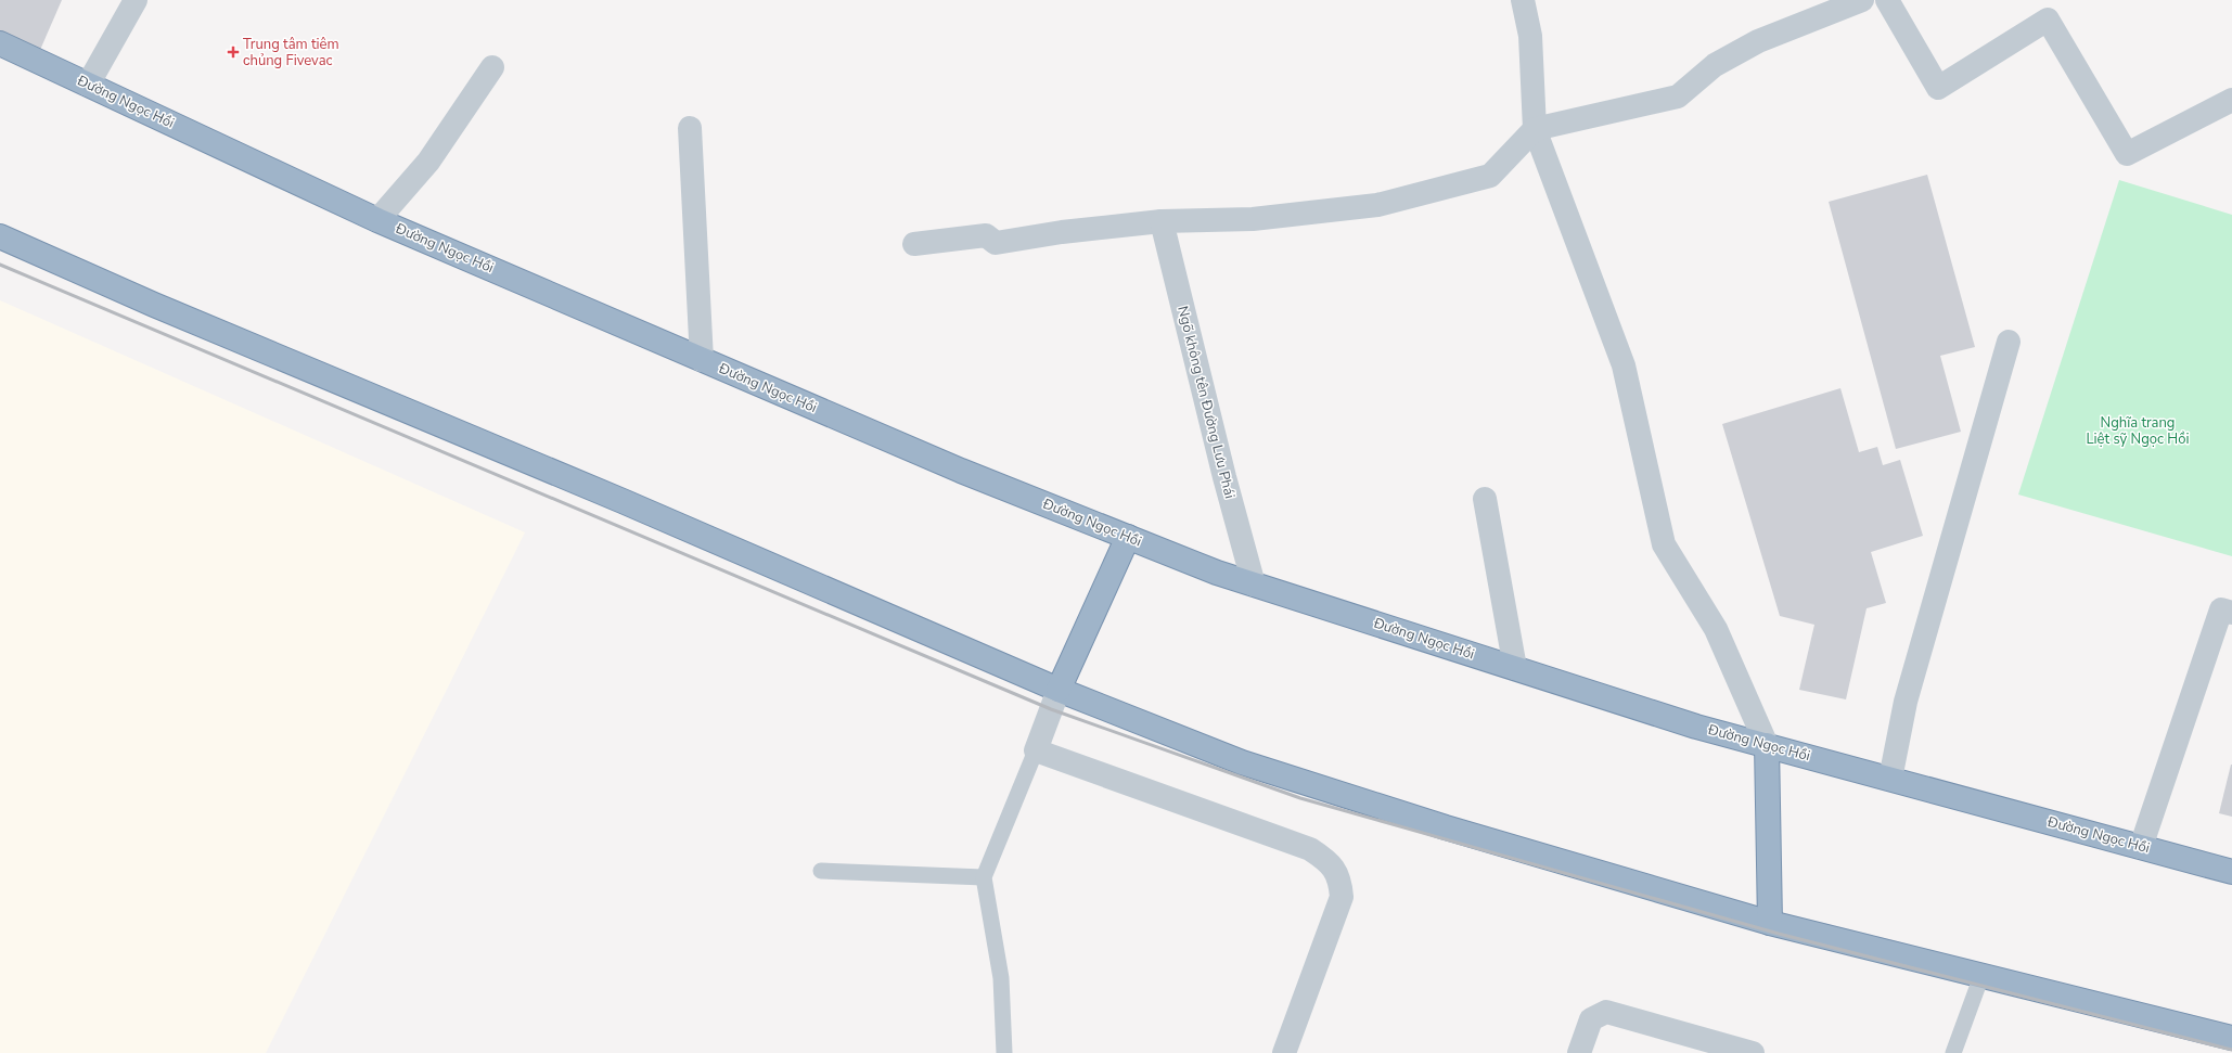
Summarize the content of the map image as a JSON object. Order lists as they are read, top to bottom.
{
  "streets": {
    "highway": ["Đường Ngọc Hồi"],
    "street": ["Ngõ không tên Đường Lưu Phái"]
  },
  "crossings": [
    ["Đường Ngọc Hồi", "Ngõ không tên Đường Lưu Phái"]
  ],
  "parks": ["Nghĩa trang Liệt sỹ Ngọc Hồi"],
  "places": {
    "health": ["Trung tâm tiêm ᴄhủng Fivevac"]
  }
}
